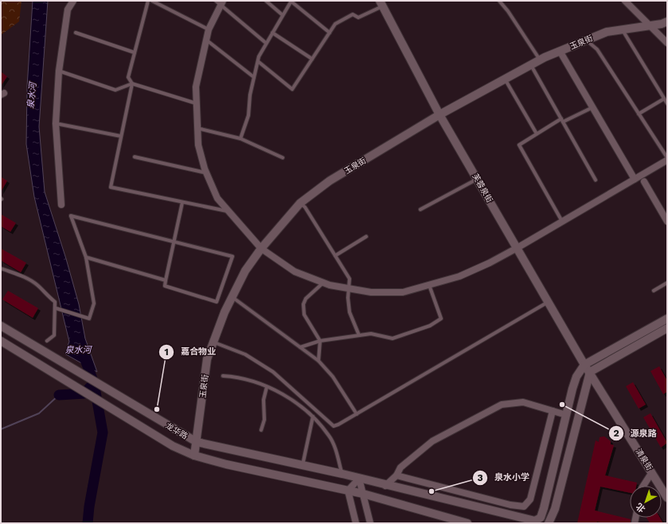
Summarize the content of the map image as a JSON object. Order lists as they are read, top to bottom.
{
  "streets": {
    "street": [
      "玉泉街",
      "芙蓉泉街",
      "龙华路",
      "清泉街"
    ]
  },
  "crossings": [
    ["玉泉街", "芙蓉泉街"],
    ["玉泉街", "龙华路"],
    ["芙蓉泉街", "龙华路"],
    ["芙蓉泉街", "清泉街"]
  ],
  "water": ["泉水河"],
  "places": ["源泉路", "嘉合物业", "泉水小学"],
  "north": "bottom left"
}
